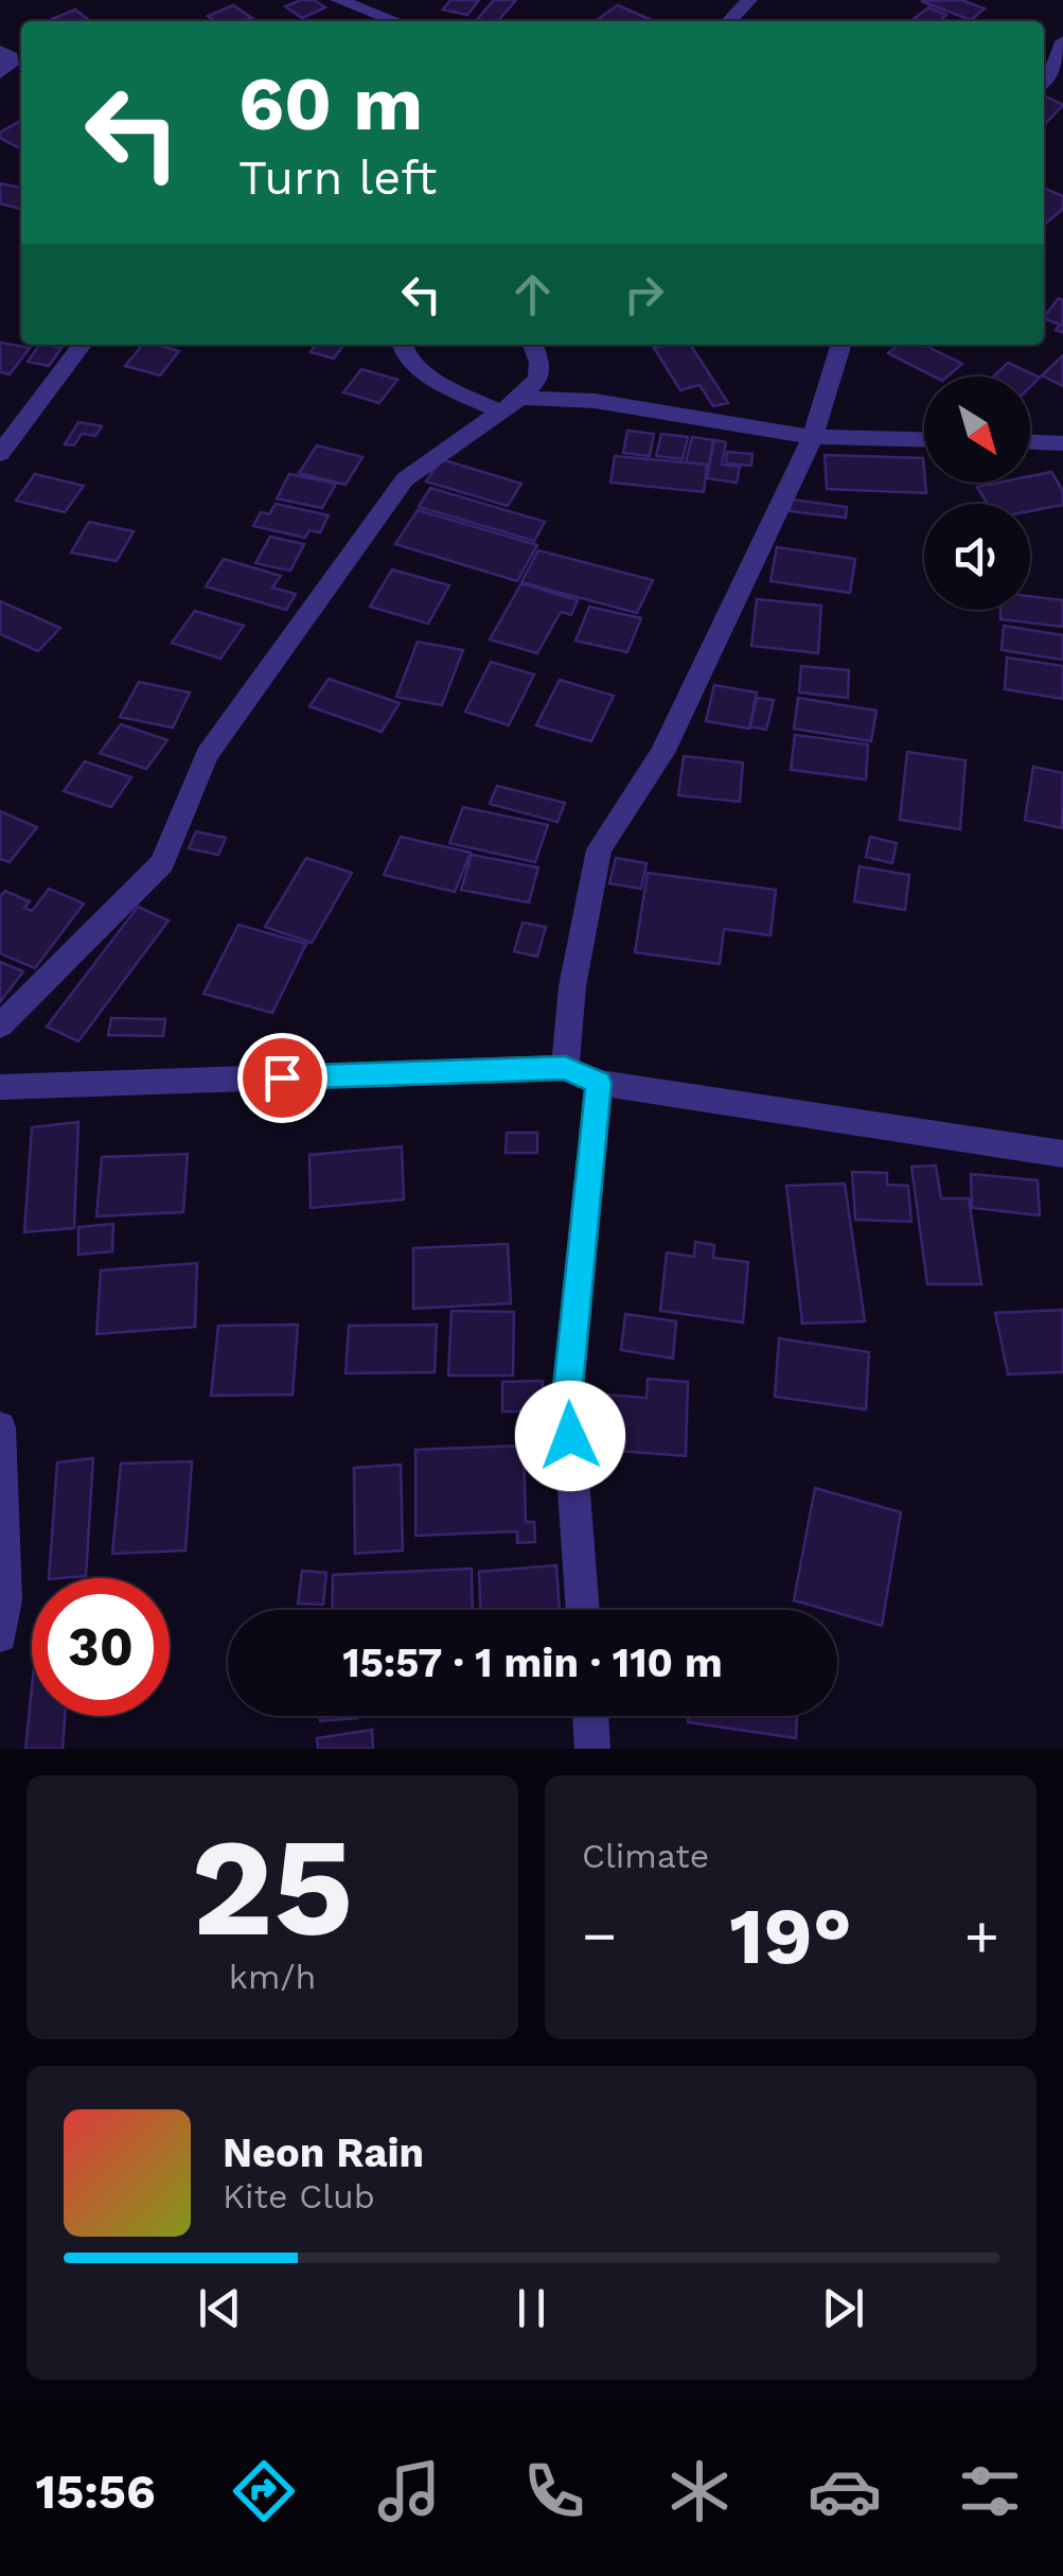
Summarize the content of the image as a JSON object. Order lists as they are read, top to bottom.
{
  "north": "bottom right",
  "page": {
    "turn": ["60 m", "Turn left"],
    "limit": "30",
    "trip": "15:57 · 1 min · 110 m",
    "tile": [
      ["25", "km/h"],
      "Climate"
    ],
    "heat": ["−", "19°", "+"],
    "song": ["Neon Rain", "Kite Club"],
    "tabs": "15:56"
  }
}
